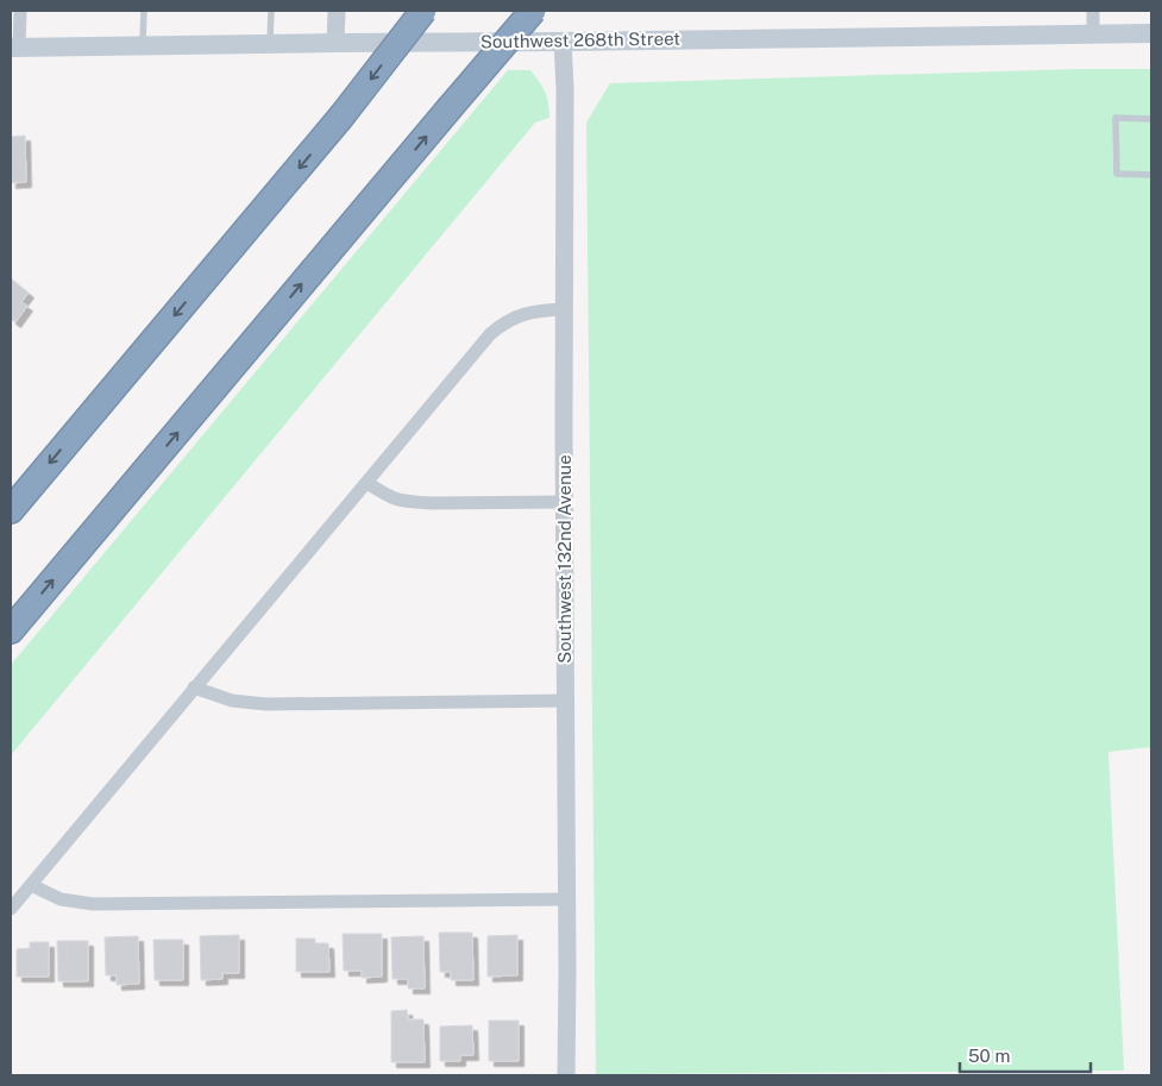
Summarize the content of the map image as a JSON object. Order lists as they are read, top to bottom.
{
  "streets": {
    "main road": ["Southwest 268th Street"],
    "street": ["Southwest 132nd Avenue"]
  },
  "crossings": [
    ["Southwest 268th Street", "Southwest 132nd Avenue"]
  ],
  "scale_bar": "50 m"
}
